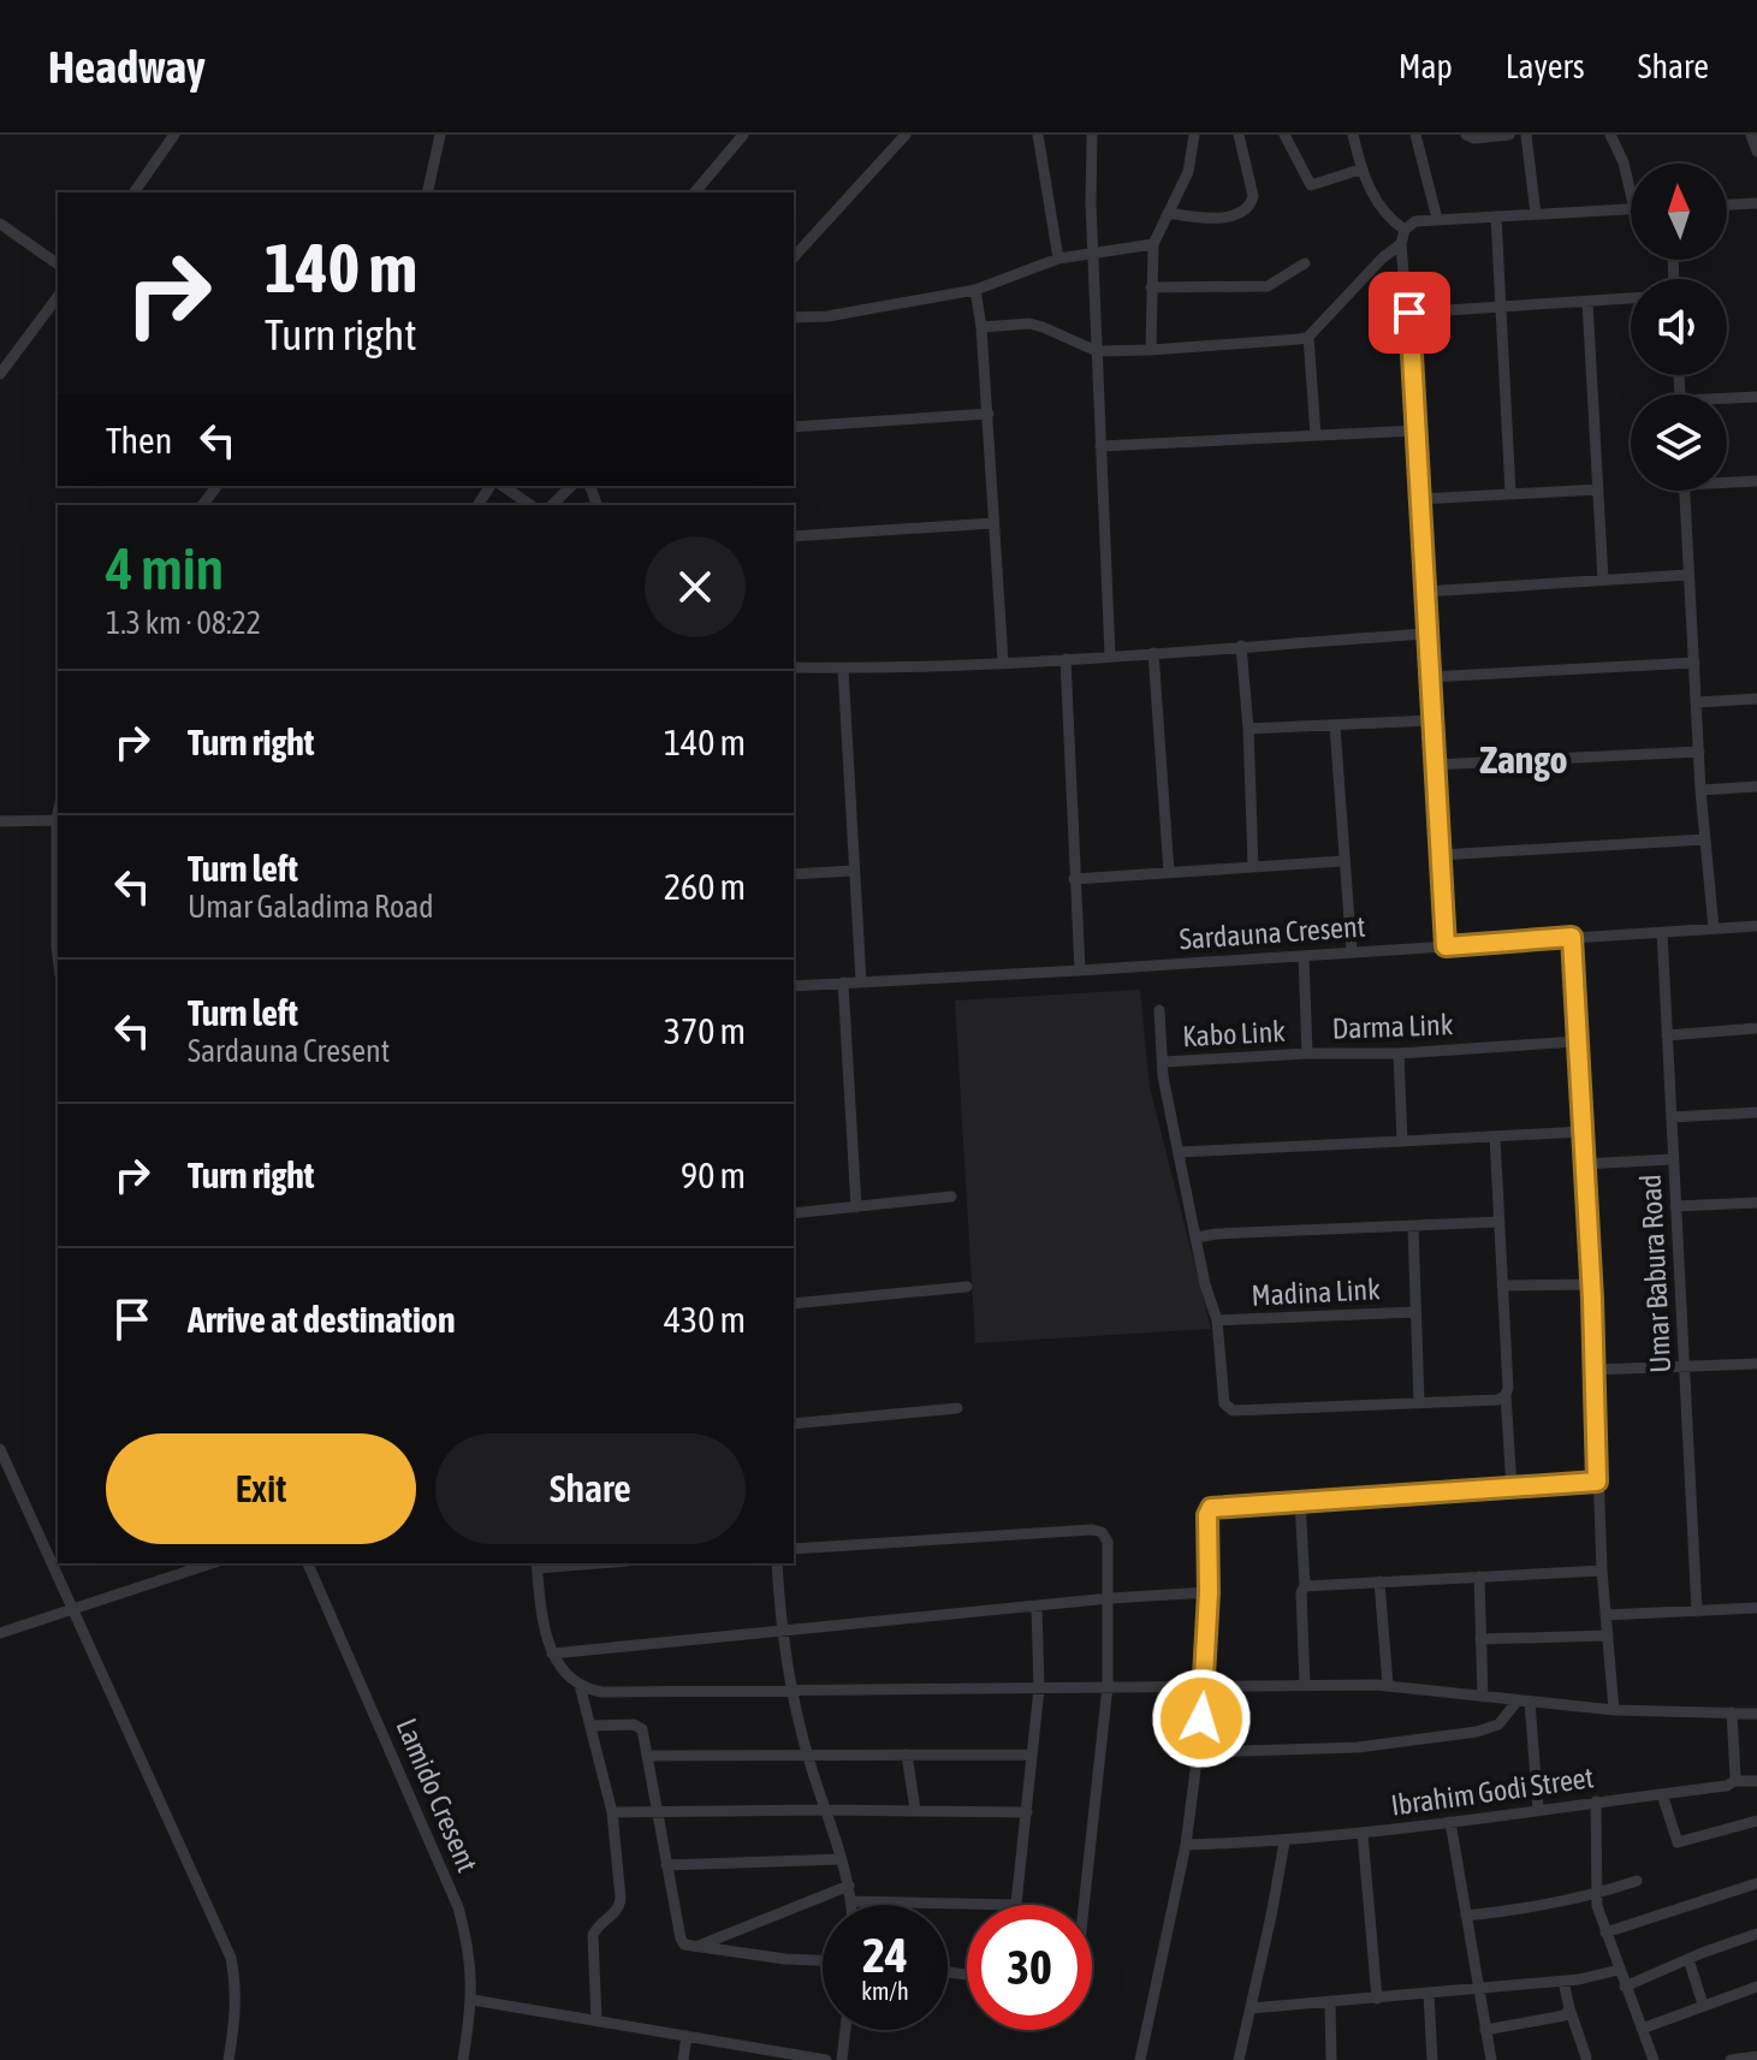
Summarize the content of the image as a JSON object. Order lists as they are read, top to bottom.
{
  "streets": {
    "street": [
      "Sardauna Cresent",
      "Darma Link",
      "Kabo Link",
      "Umar Babura Road",
      "Madina Link",
      "Ibrahim Godi Street",
      "Lamido Cresent"
    ]
  },
  "crossings": [
    ["Sardauna Cresent", "Darma Link"],
    ["Sardauna Cresent", "Umar Babura Road"],
    ["Darma Link", "Kabo Link"]
  ],
  "districts": ["Zango"],
  "north": "top",
  "page": {
    "header": "Headway",
    "nav": ["Map", "Layers", "Share"],
    "turn": ["140 m", "Turn right"],
    "then": "Then",
    "heading": ["4 min", "1.3 km · 08:22"],
    "list": [
      {
        "name": "Turn right",
        "value": "140 m"
      },
      {
        "name": "Turn left",
        "note": "Umar Galadima Road",
        "value": "260 m"
      },
      {
        "name": "Turn left",
        "note": "Sardauna Cresent",
        "value": "370 m"
      },
      {
        "name": "Turn right",
        "value": "90 m"
      },
      {
        "name": "Arrive at destination",
        "value": "430 m"
      }
    ],
    "buttons": ["Exit", "Share"],
    "speed": "24 km/h",
    "limit": "30"
  }
}
